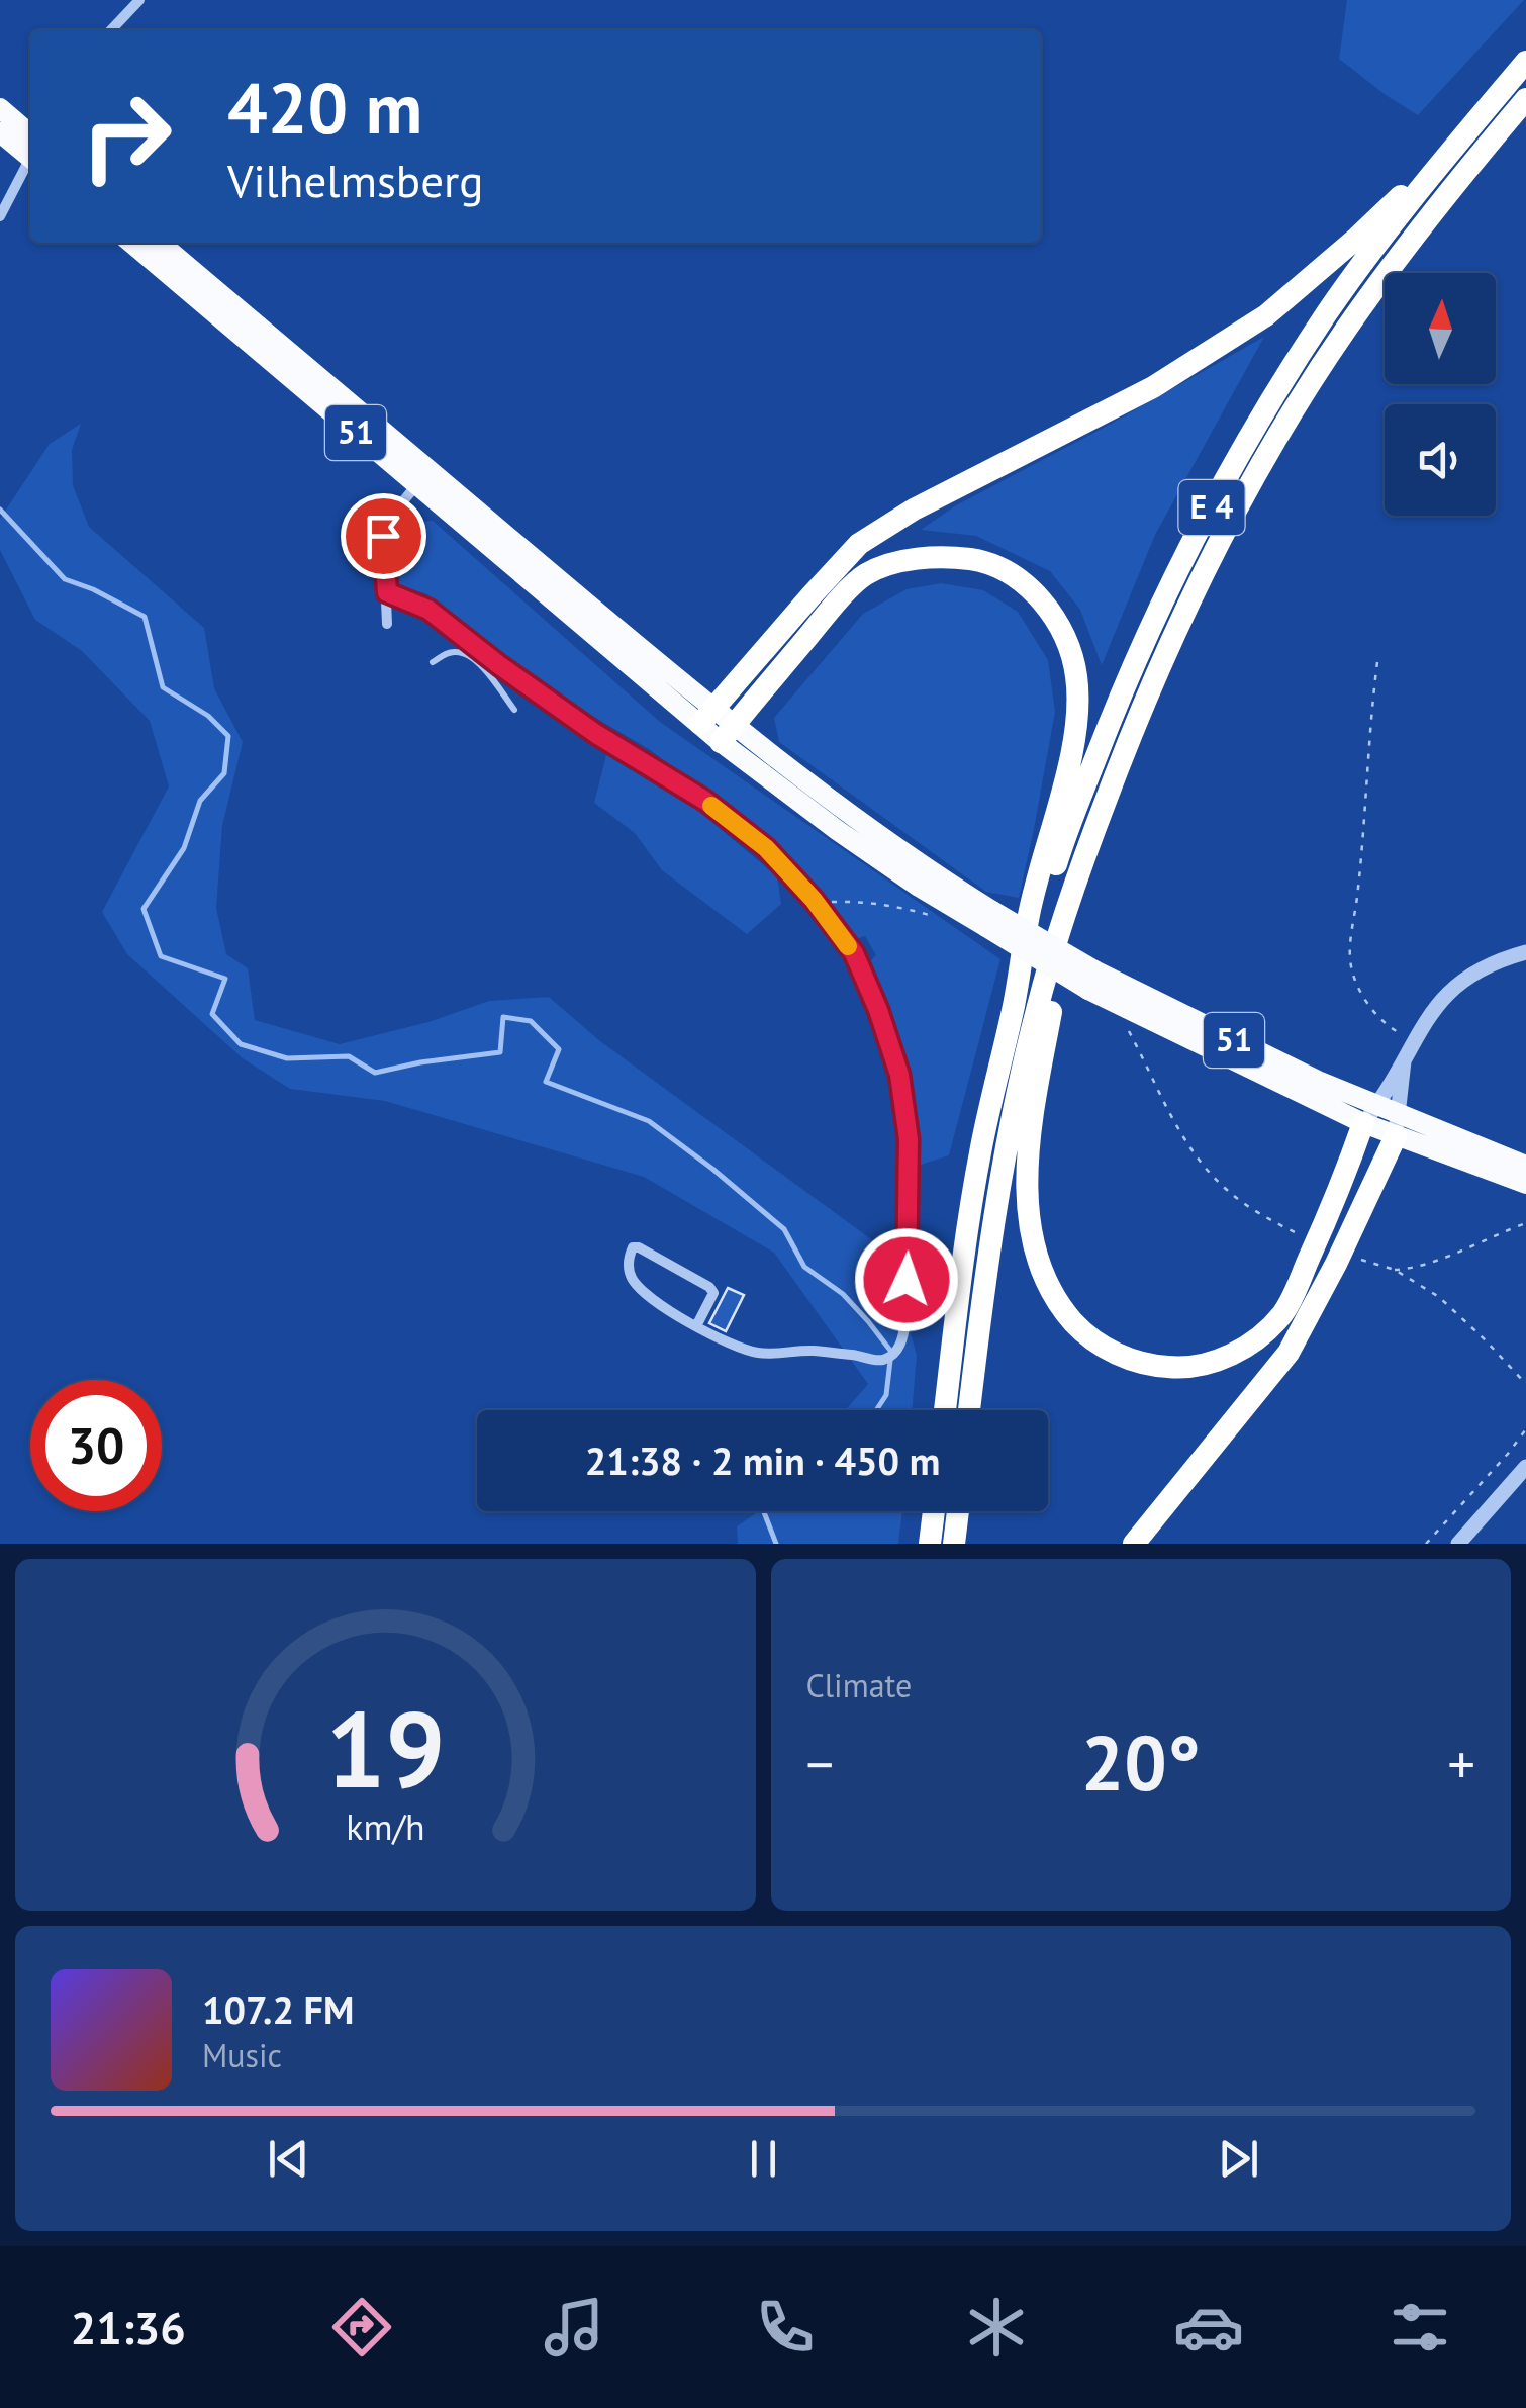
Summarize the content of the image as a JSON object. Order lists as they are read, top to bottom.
{
  "streets": {
    "highway": ["E 4"],
    "main road": ["51"]
  },
  "north": "top",
  "page": {
    "turn": ["420 m", "Vilhelmsberg"],
    "limit": "30",
    "trip": "21:38 · 2 min · 450 m",
    "tile": "Climate",
    "heat": ["−", "20°", "+"],
    "song": ["107.2 FM", "Music"],
    "tabs": "21:36",
    "gauge": ["19", "km/h"]
  }
}
